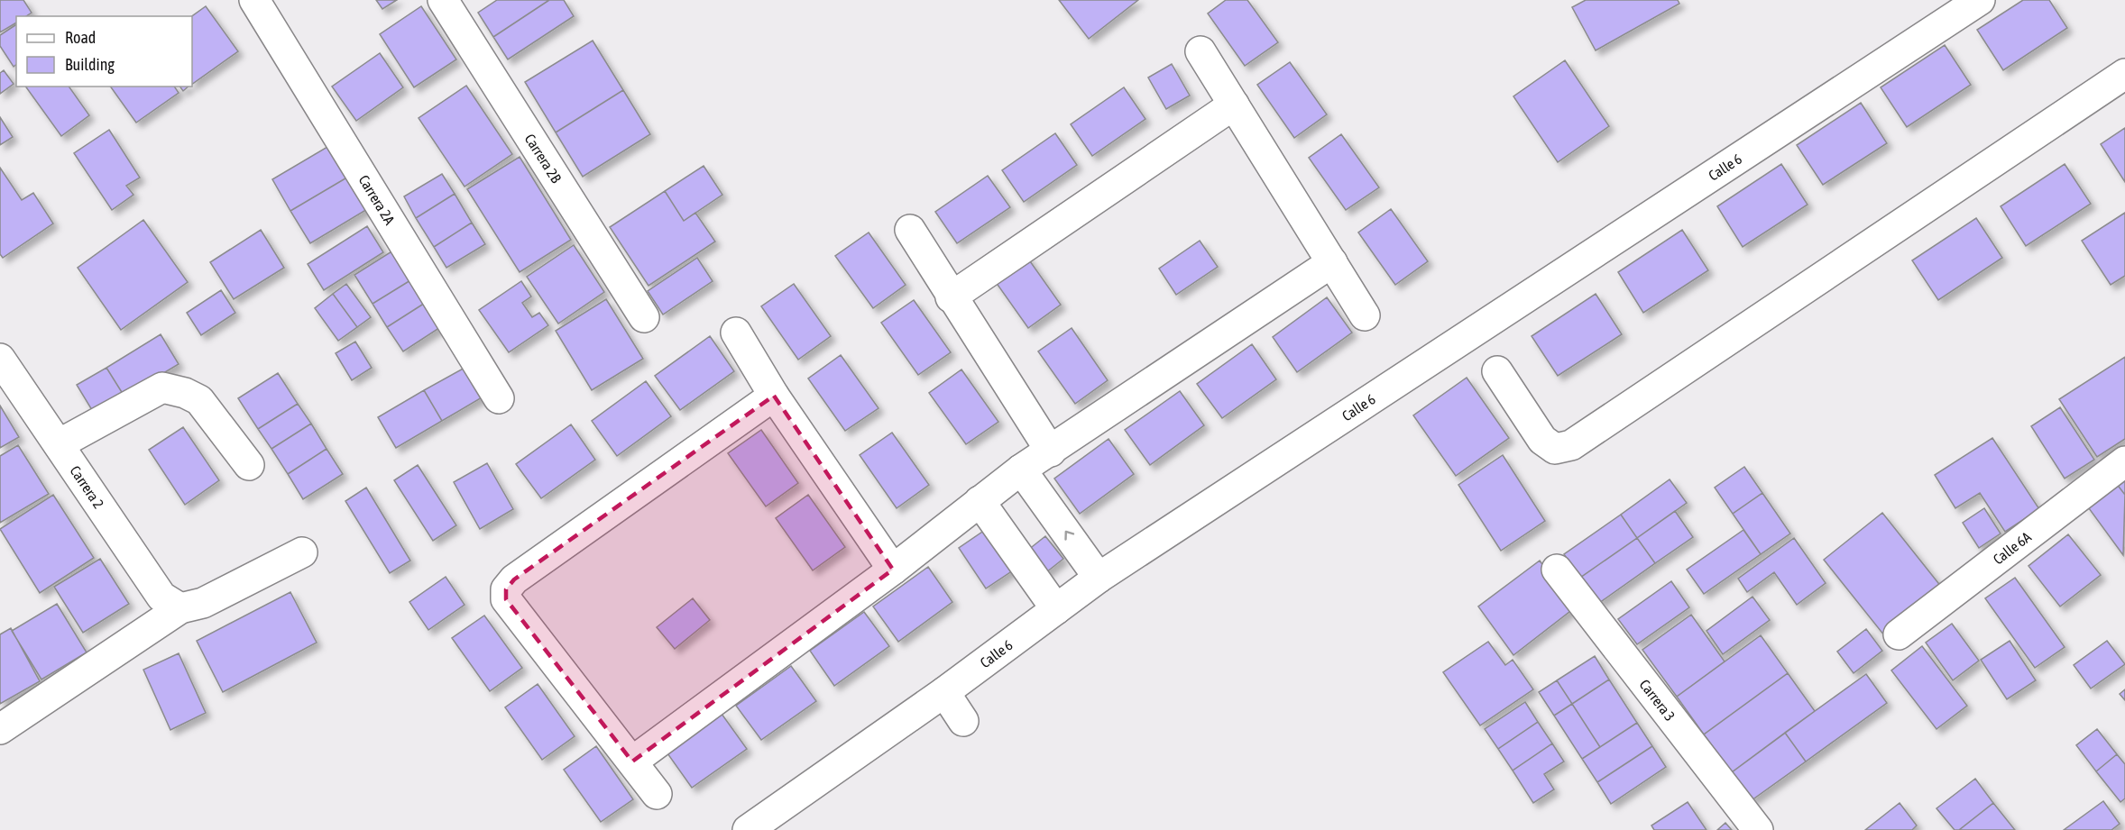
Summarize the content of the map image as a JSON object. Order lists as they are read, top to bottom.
{
  "streets": {
    "street": [
      "Carrera 2B",
      "Calle 6",
      "Carrera 2A",
      "Carrera 2",
      "Calle 6A",
      "Carrera 3"
    ]
  },
  "legend": ["Road", "Building"]
}
